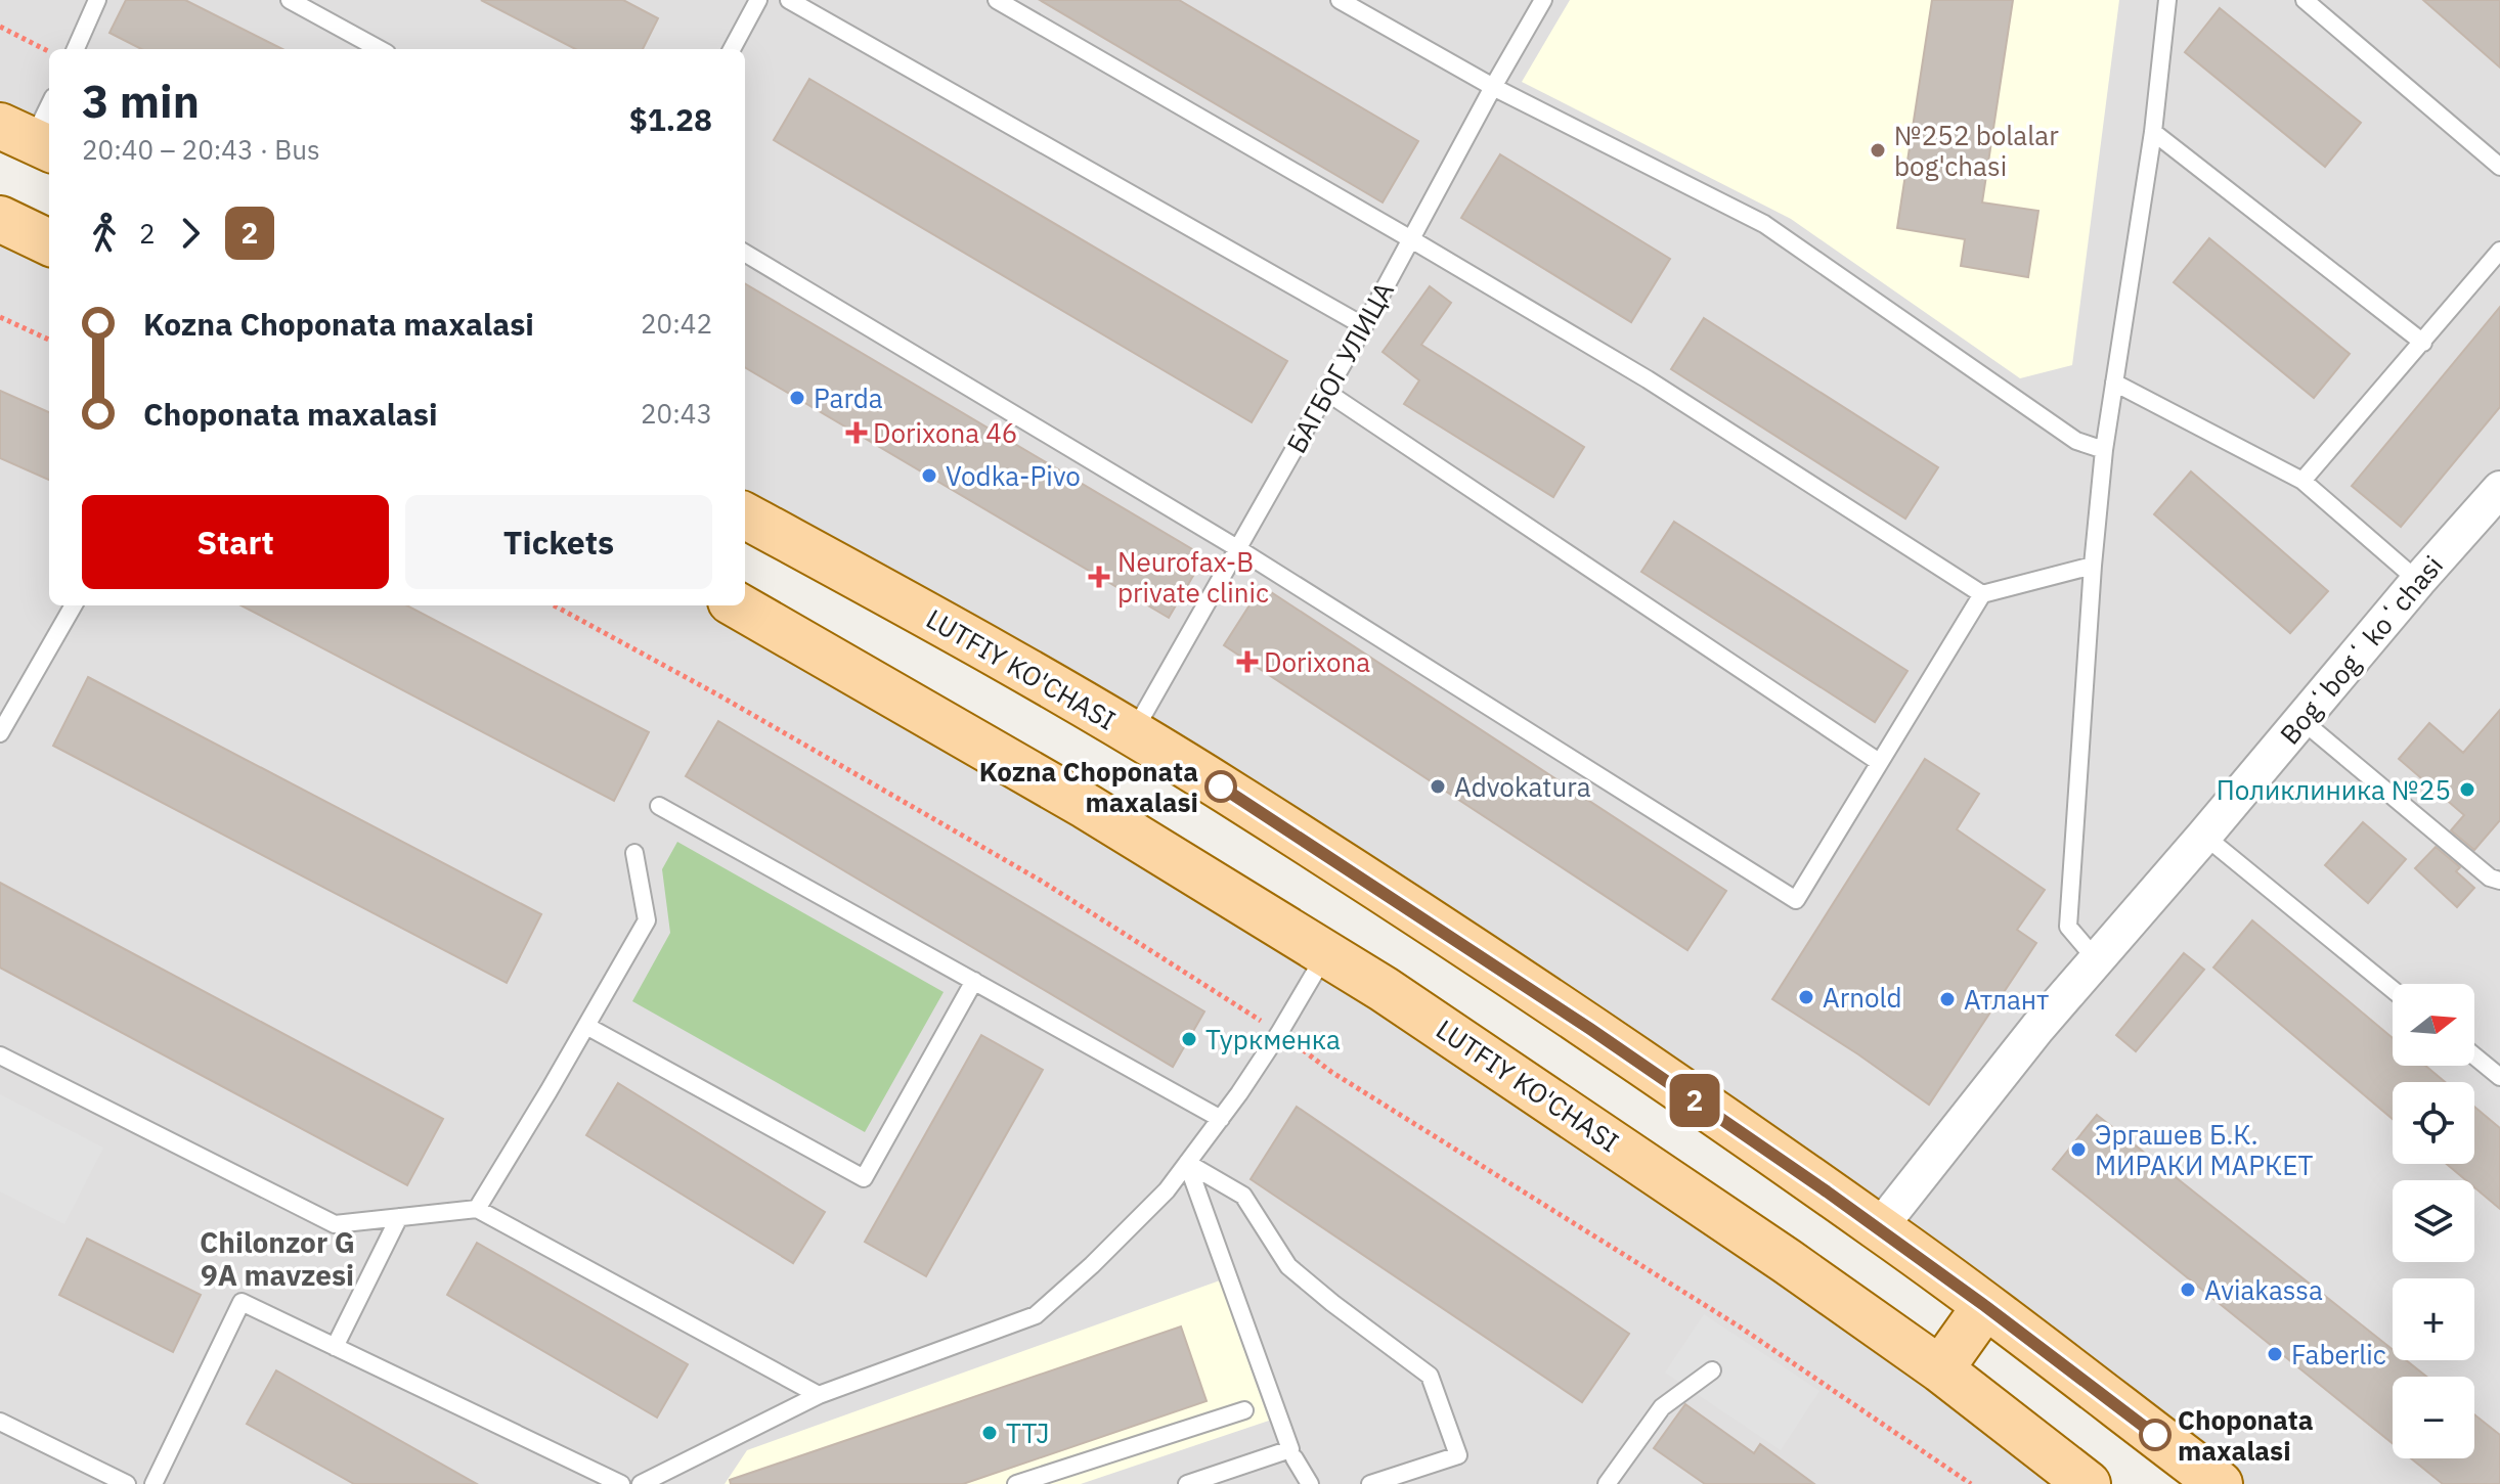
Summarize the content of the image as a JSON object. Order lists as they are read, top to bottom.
{
  "streets": {
    "main road": ["LUTFIY KO'CHASI"],
    "street": ["Bogʻbogʻ koʻchasi"],
    "lane": ["БАГБОГ УЛИЦА"]
  },
  "crossings": [
    ["БАГБОГ УЛИЦА", "LUTFIY KO'CHASI"],
    ["Bogʻbogʻ koʻchasi", "LUTFIY KO'CHASI"]
  ],
  "districts": ["Chilonzor G 9A mavzesi"],
  "places": {
    "other": [
      "№252 bolalar bog'chasi",
      "Parda",
      "Vodka-Pivo",
      "Kozna Choponata maxalasi",
      "Advokatura",
      "Поликлиника №25",
      "Arnold",
      "Атлант",
      "Туркменка",
      "Эргашев Б.К. МИРАКИ МАРКЕТ",
      "Aviakassa",
      "Faberlic",
      "TTJ",
      "Choponata maxalasi"
    ],
    "health": ["Dorixona 46", "Neurofax-B private clinic", "Dorixona"]
  },
  "lines": ["bus line 2"],
  "north": "right",
  "page": {
    "on_map": "2",
    "heading": ["3 min", "20:40 – 20:43 · Bus", "$1.28"],
    "legs": ["2", "2"],
    "list": [
      {
        "name": "Kozna Choponata maxalasi",
        "value": "20:42"
      },
      {
        "name": "Choponata maxalasi",
        "value": "20:43"
      }
    ],
    "buttons": ["Start", "Tickets"],
    "map_buttons": ["+", "−"]
  }
}
